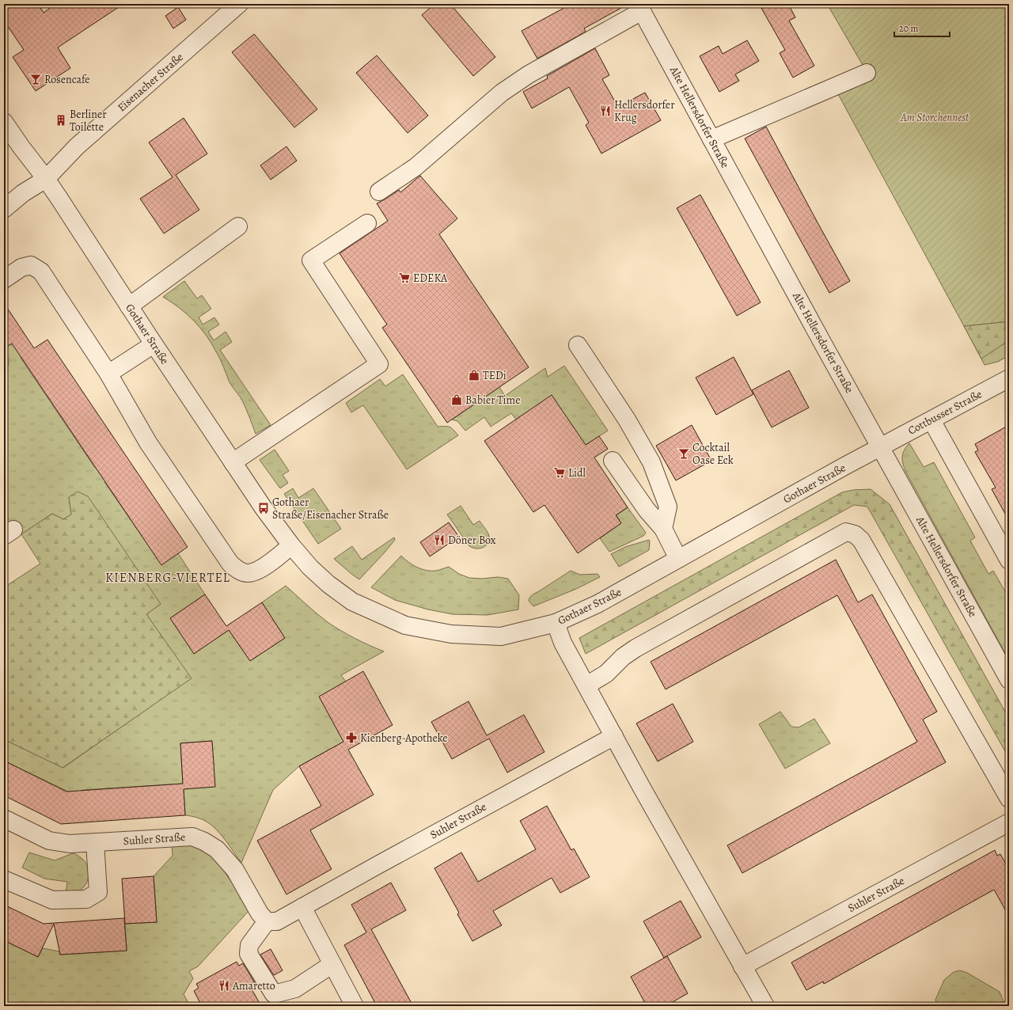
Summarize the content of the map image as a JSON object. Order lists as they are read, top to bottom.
{
  "streets": {
    "street": [
      "Eisenacher Straße",
      "Alte Hellersdorfer Straße",
      "Gothaer Straße",
      "Cottbusser Straße",
      "Suhler Straße"
    ]
  },
  "crossings": [
    ["Eisenacher Straße", "Gothaer Straße"],
    ["Alte Hellersdorfer Straße", "Gothaer Straße"],
    ["Alte Hellersdorfer Straße", "Cottbusser Straße"],
    ["Gothaer Straße", "Cottbusser Straße"]
  ],
  "districts": ["KIENBERG-VIERTEL"],
  "parks": ["Am Storchennest"],
  "places": {
    "bar": ["Rosencafe", "Cocktail Oase Eck"],
    "restaurant": ["Hellersdorfer Krug", "Döner Box", "Amaretto"],
    "building": ["Berliner Toilette"],
    "supermarket": ["EDEKA", "Lidl"],
    "shop": ["TEDi", "Babier Time"],
    "bus stop": ["Gothaer Straße/Eisenacher Straße"],
    "pharmacy": ["Kienberg-Apotheke"]
  },
  "scale_bar": "20 m"
}
